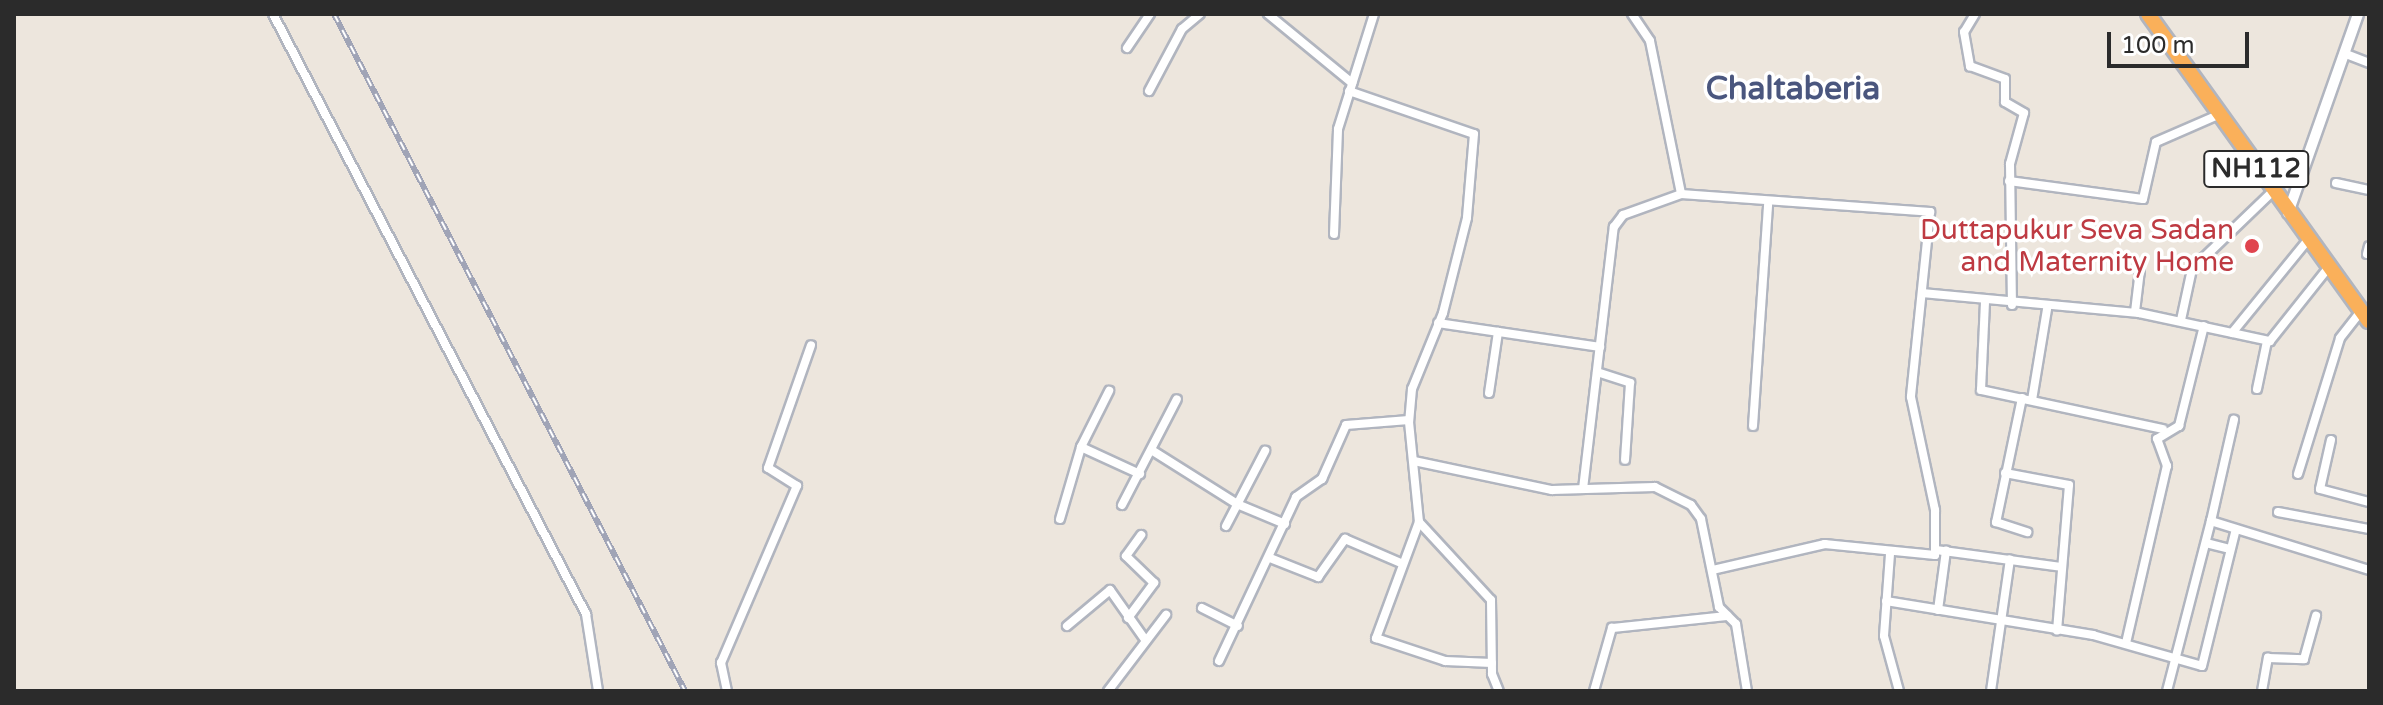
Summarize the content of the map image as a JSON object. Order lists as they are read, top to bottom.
{
  "streets": {
    "highway": ["NH112"]
  },
  "districts": ["Chaltaberia"],
  "places": ["Duttapukur Seva Sadan and Maternity Home"],
  "scale_bar": "100 m"
}
